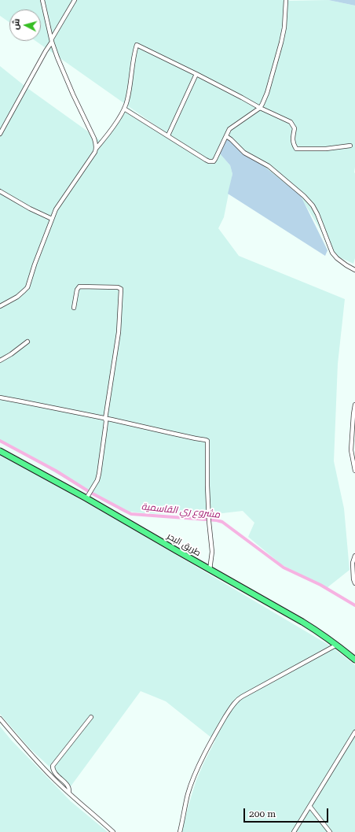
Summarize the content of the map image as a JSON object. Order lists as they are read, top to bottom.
{
  "streets": {
    "highway": ["طريق البحر"]
  },
  "water": ["مشروع ري القاسمية"],
  "scale_bar": "200 m",
  "north": "left"
}
